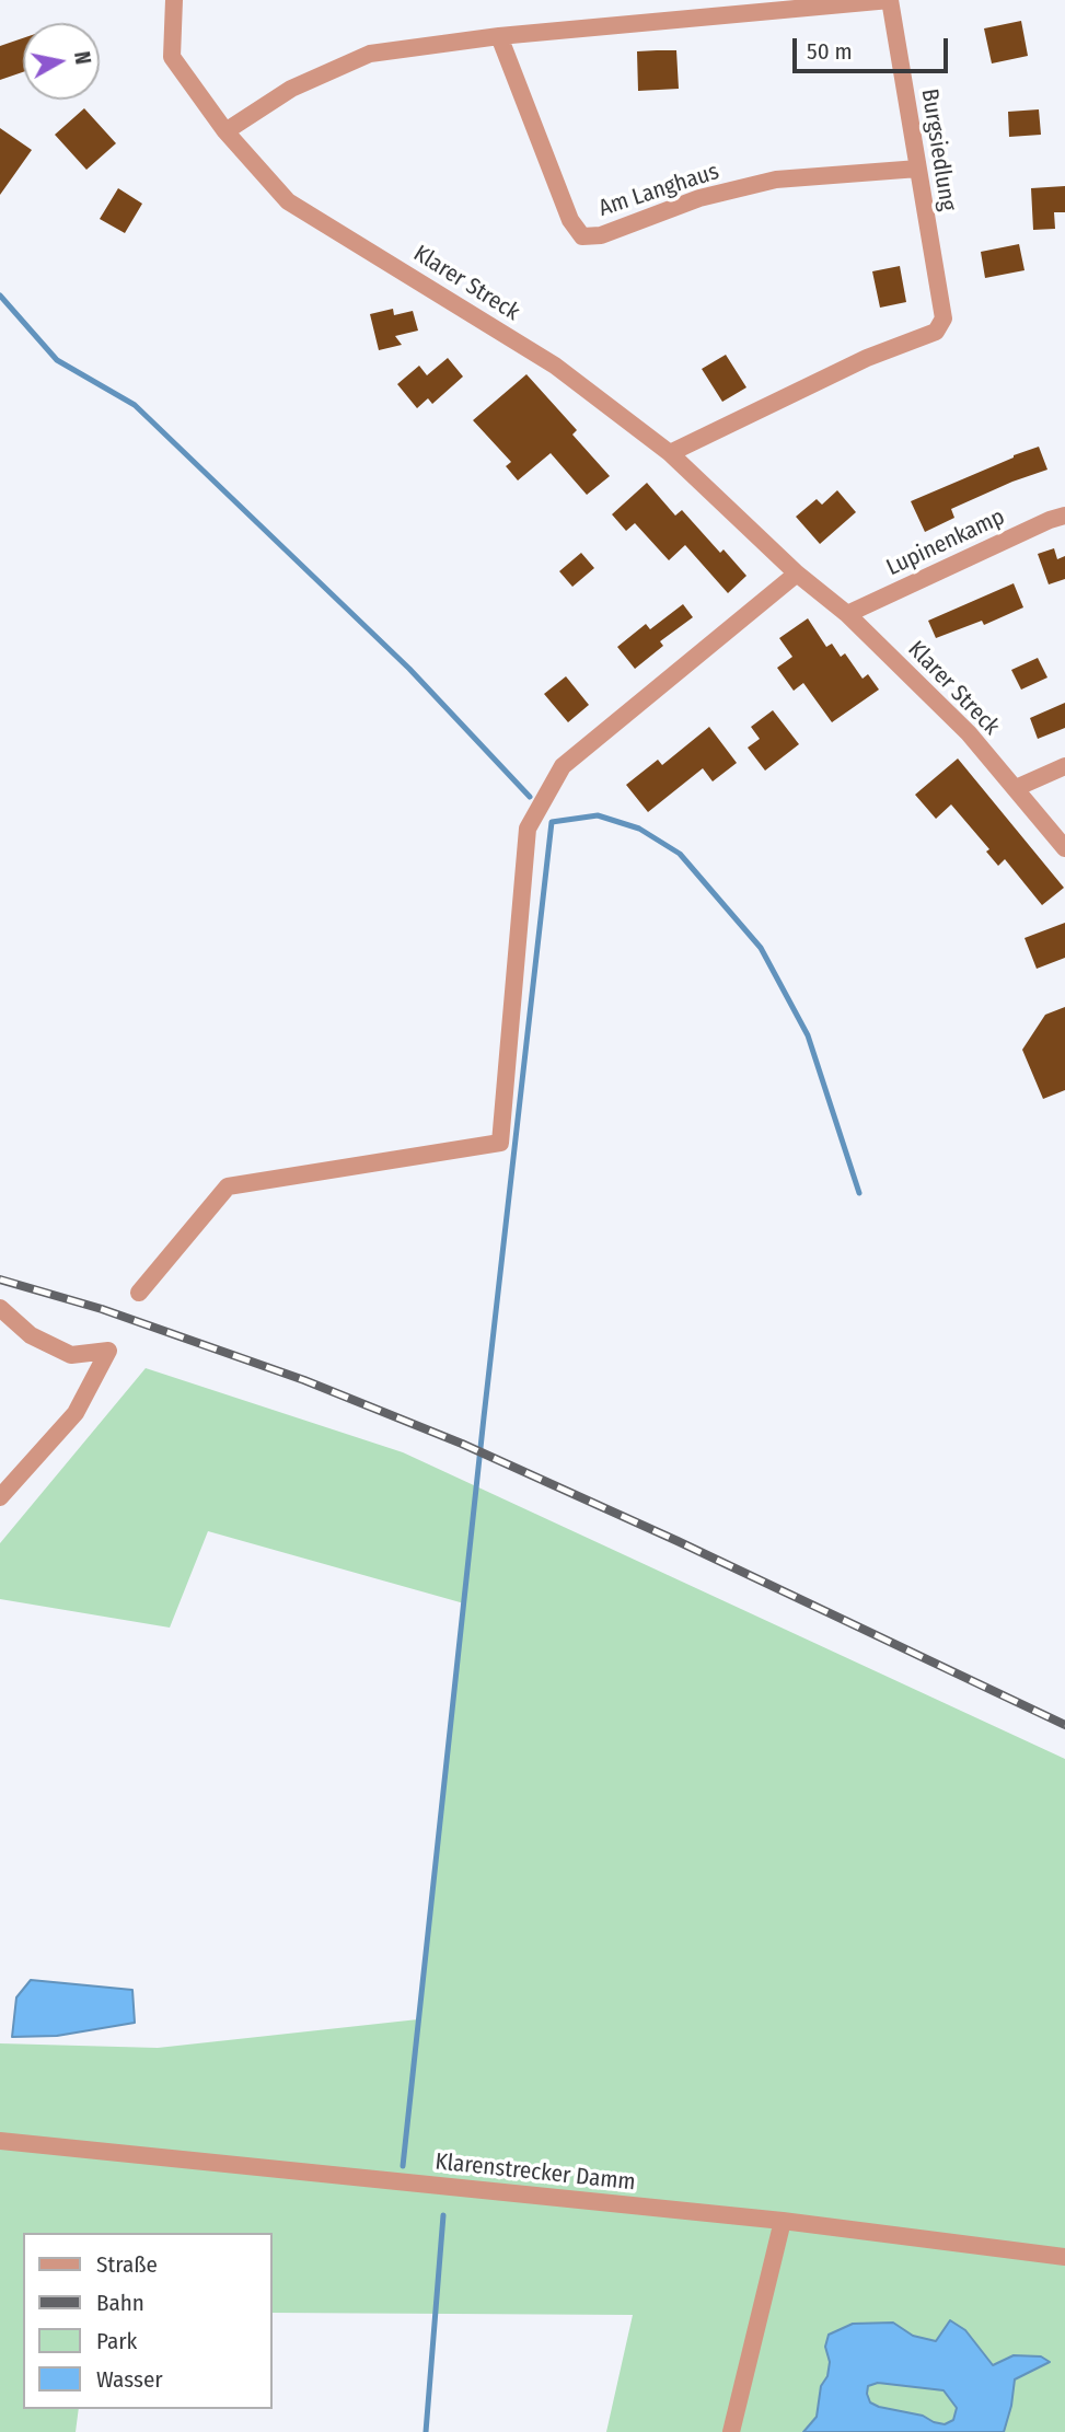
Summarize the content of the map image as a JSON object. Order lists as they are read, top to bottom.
{
  "streets": {
    "street": [
      "Burgsiedlung",
      "Am Langhaus",
      "Klarer Streck",
      "Lupinenkamp",
      "Klarenstrecker Damm"
    ]
  },
  "crossings": [
    ["Burgsiedlung", "Am Langhaus"],
    ["Burgsiedlung", "Klarer Streck"],
    ["Klarer Streck", "Lupinenkamp"]
  ],
  "legend": [
    "Straße",
    "Bahn",
    "Park",
    "Wasser"
  ],
  "scale_bar": "50 m",
  "north": "right"
}
